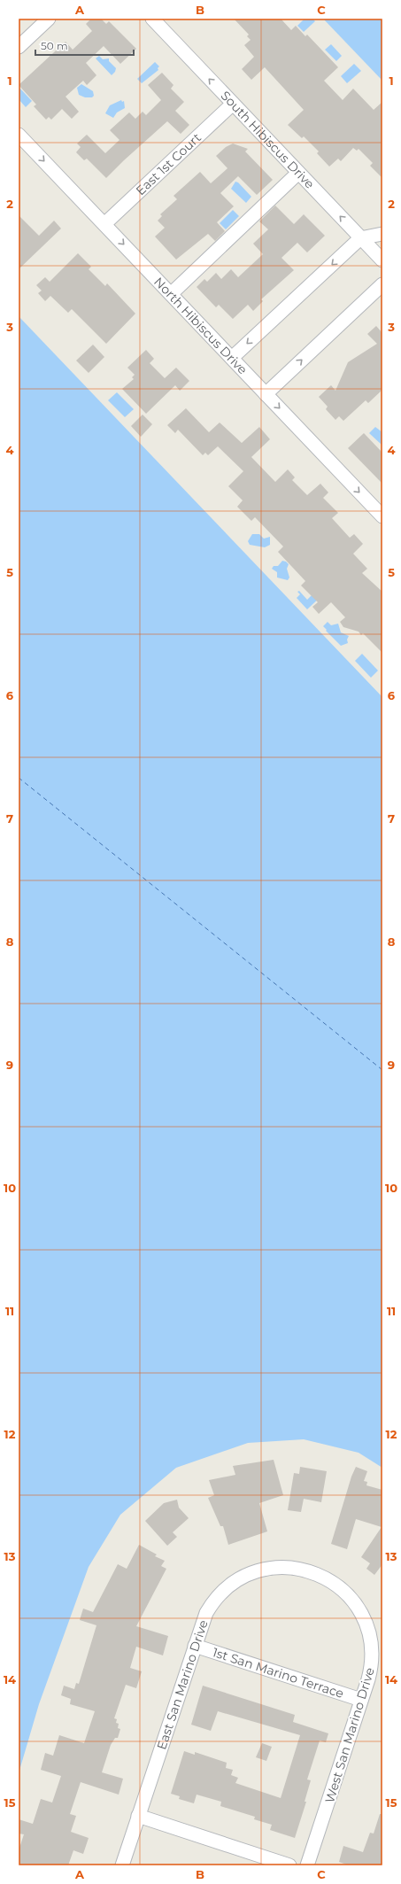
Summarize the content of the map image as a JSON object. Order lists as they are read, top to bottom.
{
  "streets": {
    "street": [
      "South Hibiscus Drive",
      "East 1st Court",
      "North Hibiscus Drive",
      "1st San Marino Terrace",
      "East San Marino Drive",
      "West San Marino Drive"
    ]
  },
  "crossings": [
    ["South Hibiscus Drive", "East 1st Court"],
    ["East 1st Court", "North Hibiscus Drive"],
    ["1st San Marino Terrace", "East San Marino Drive"],
    ["1st San Marino Terrace", "West San Marino Drive"],
    ["East San Marino Drive", "West San Marino Drive"]
  ],
  "one_way": ["South Hibiscus Drive", "North Hibiscus Drive"],
  "scale_bar": "50 m",
  "grid": {
    "columns": ["A", "B", "C"],
    "rows": [
      "1",
      "2",
      "3",
      "4",
      "5",
      "6",
      "7",
      "8",
      "9",
      "10",
      "11",
      "12",
      "13",
      "14",
      "15"
    ]
  }
}
